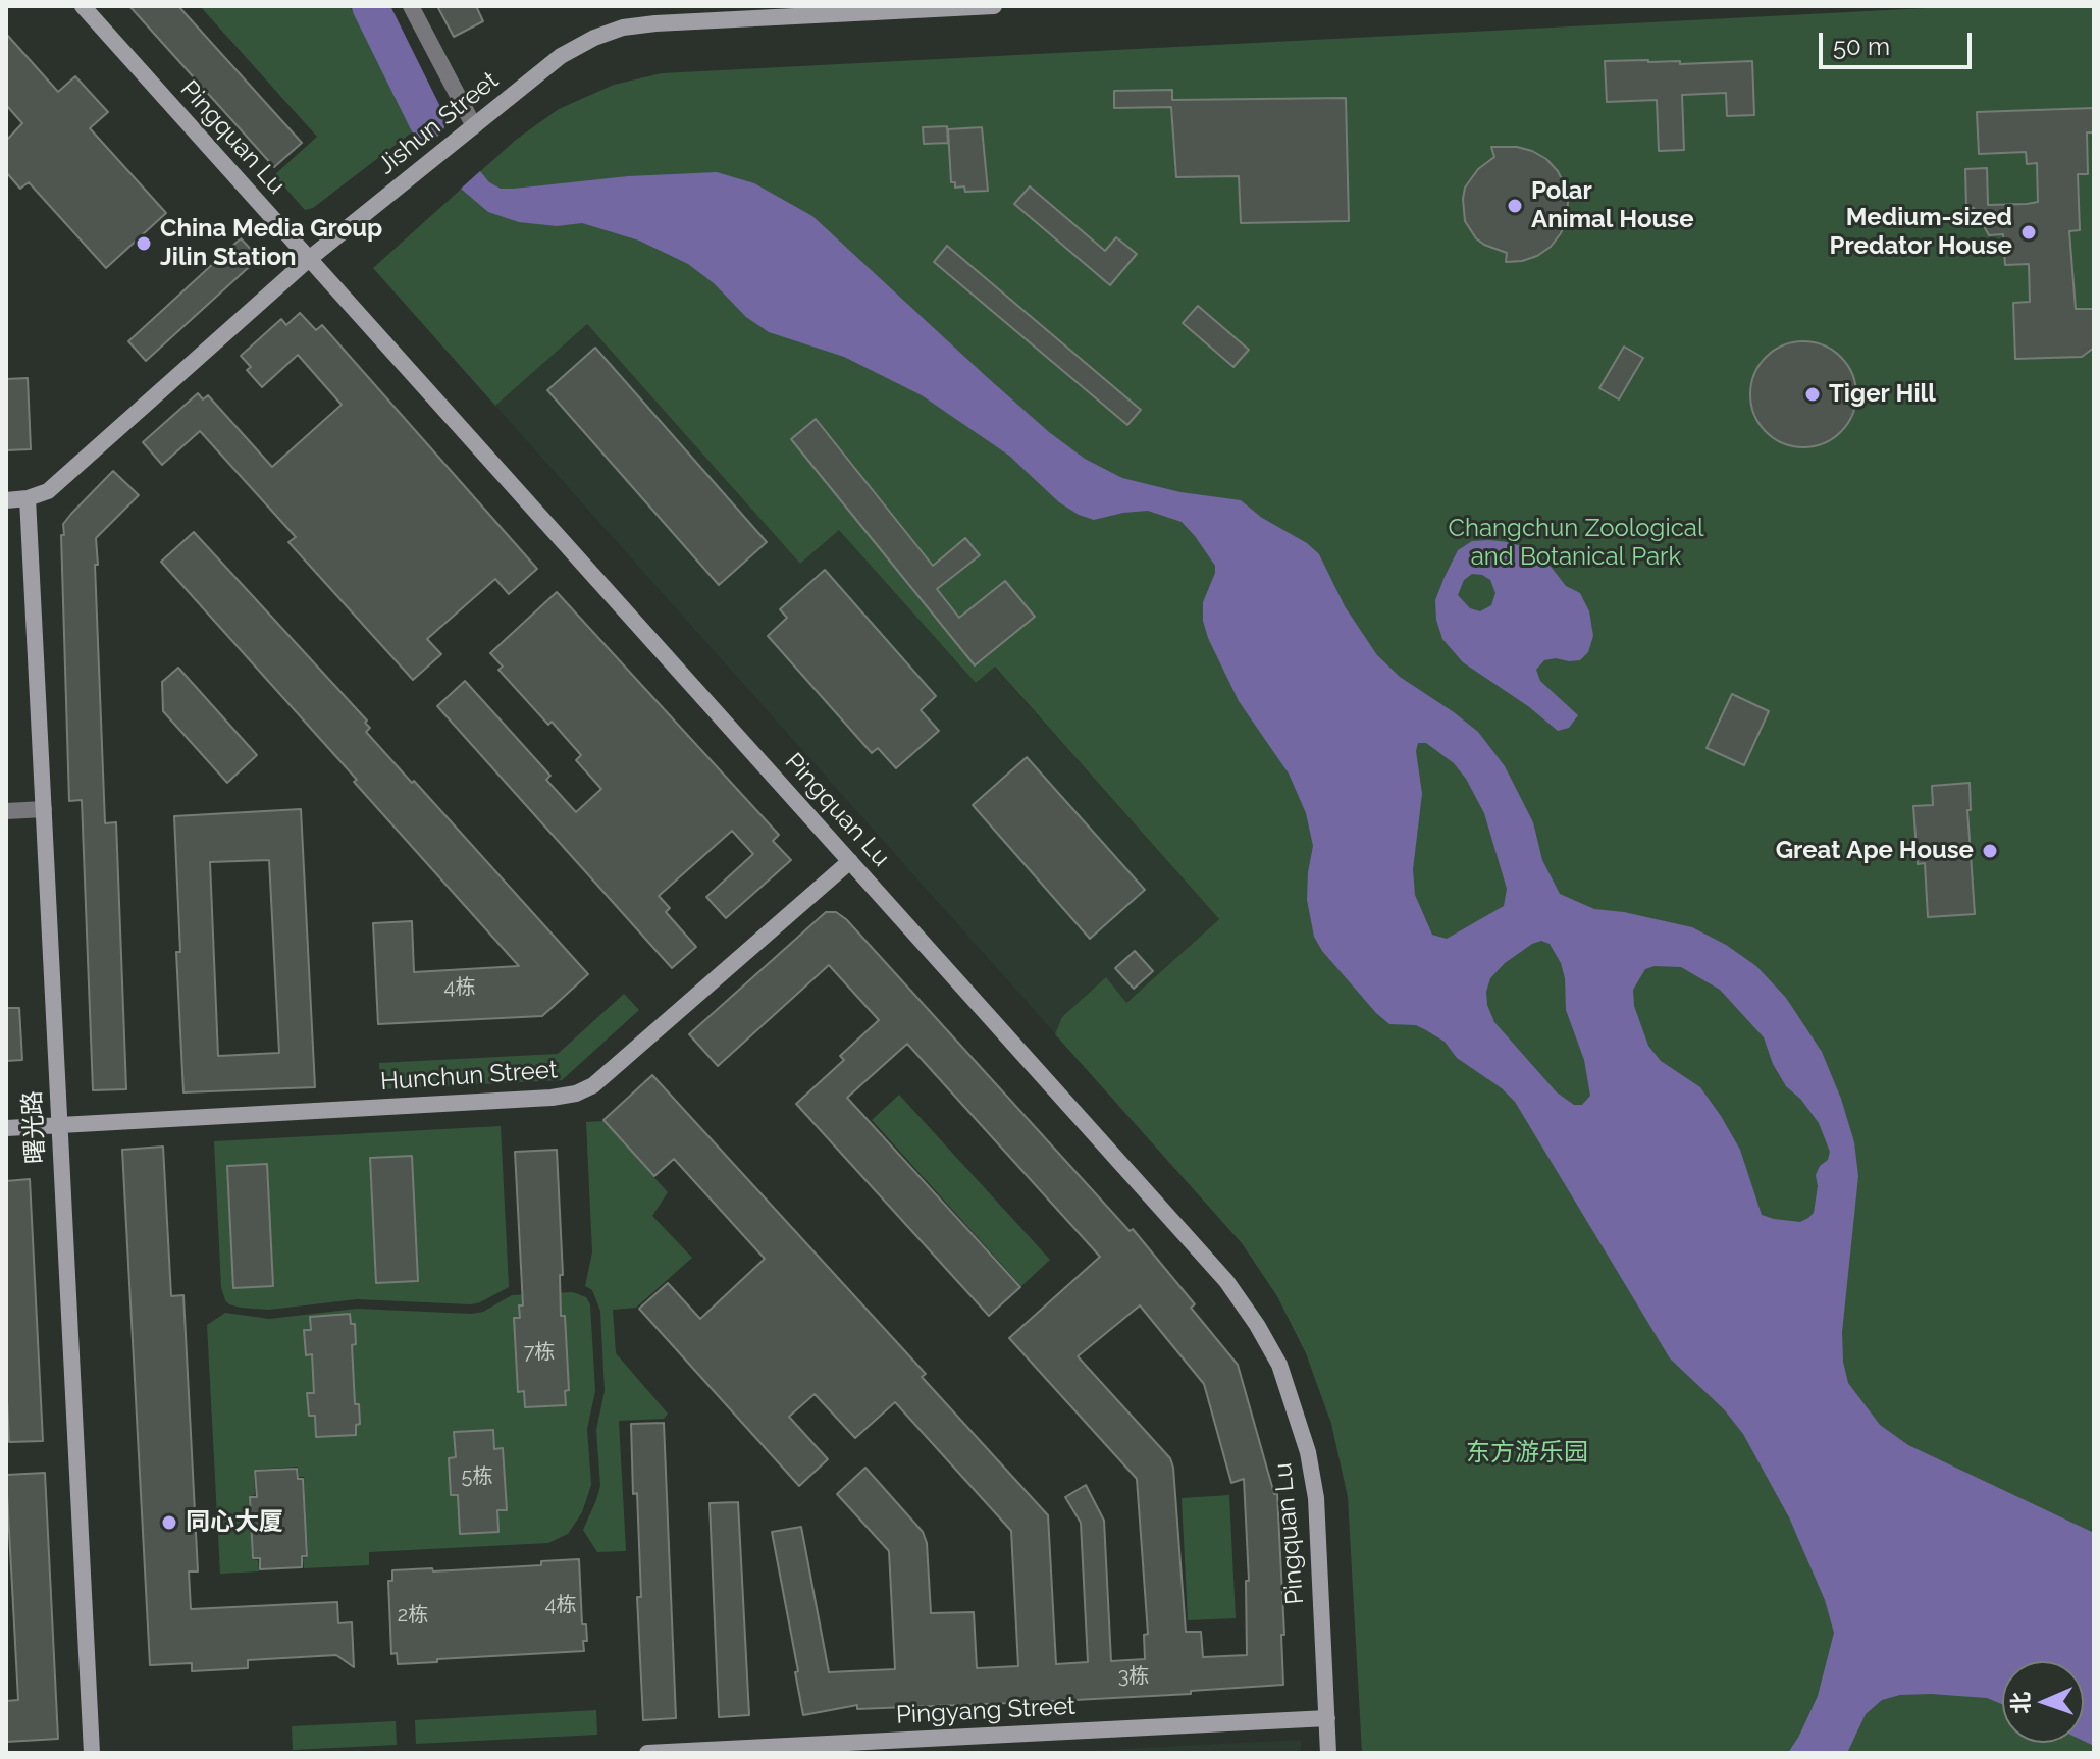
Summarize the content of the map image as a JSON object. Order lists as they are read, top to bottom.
{
  "streets": {
    "street": [
      "Jishun Street",
      "Pingquan Lu",
      "Hunchun Street",
      "曙光路",
      "Pingyang Street"
    ]
  },
  "crossings": [
    ["Jishun Street", "Pingquan Lu"],
    ["Jishun Street", "曙光路"],
    ["Pingquan Lu", "Hunchun Street"],
    ["Pingquan Lu", "Pingyang Street"],
    ["Hunchun Street", "曙光路"]
  ],
  "parks": ["Changchun Zoological and Botanical Park", "东方游乐园"],
  "places": [
    "Polar Animal House",
    "Medium-sized Predator House",
    "China Media Group Jilin Station",
    "Tiger Hill",
    "Great Ape House",
    "同心大厦"
  ],
  "house_numbers": [
    "4栋",
    "7栋",
    "5栋",
    "4栋",
    "2栋",
    "3栋"
  ],
  "scale_bar": "50 m",
  "north": "left"
}
